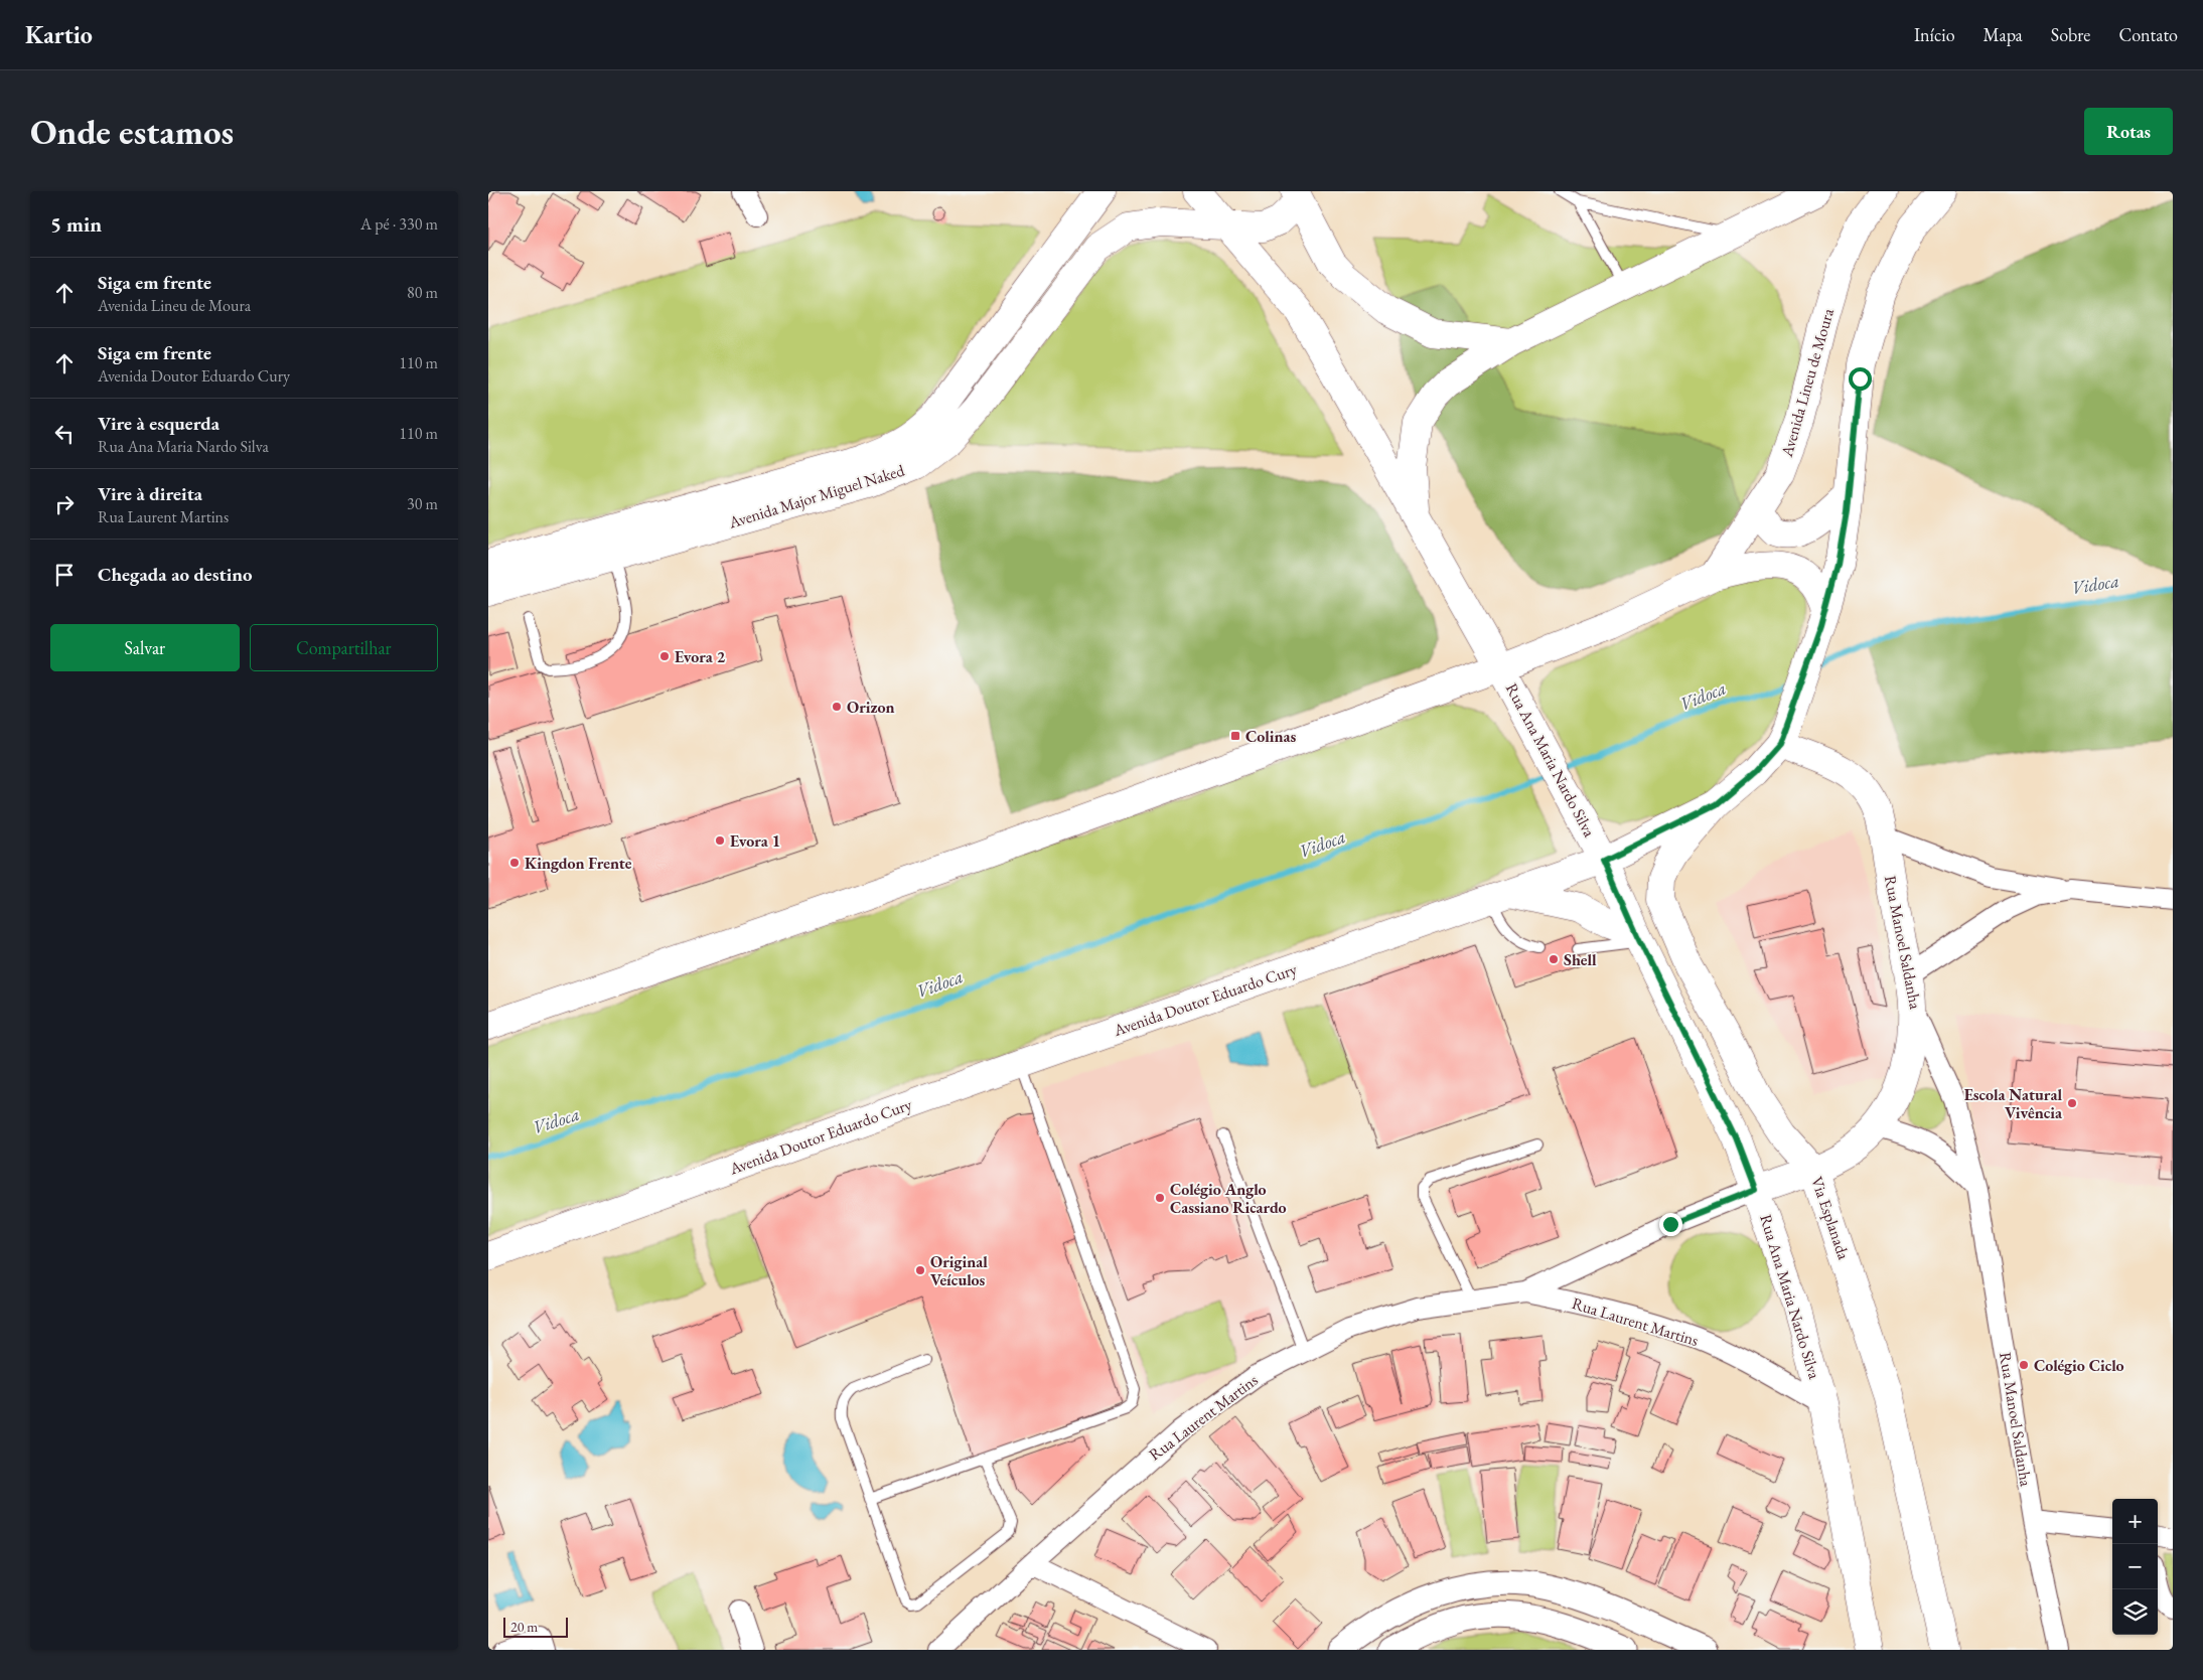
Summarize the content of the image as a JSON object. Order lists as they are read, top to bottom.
{
  "streets": {
    "main road": [
      "Avenida Lineu de Moura",
      "Avenida Major Miguel Naked",
      "Rua Ana Maria Nardo Silva",
      "Rua Manoel Saldanha",
      "Avenida Doutor Eduardo Cury",
      "Via Esplanada"
    ],
    "street": ["Rua Laurent Martins"]
  },
  "crossings": [
    ["Avenida Major Miguel Naked", "Rua Ana Maria Nardo Silva"],
    ["Rua Ana Maria Nardo Silva", "Avenida Doutor Eduardo Cury"],
    ["Rua Ana Maria Nardo Silva", "Rua Laurent Martins"],
    ["Rua Manoel Saldanha", "Avenida Doutor Eduardo Cury"],
    ["Avenida Doutor Eduardo Cury", "Via Esplanada"]
  ],
  "water": ["Vidoca"],
  "places": {
    "other": [
      "Evora 2",
      "Orizon",
      "Evora 1",
      "Kingdon Frente",
      "Shell",
      "Escola Natural Vivência",
      "Colégio Anglo Cassiano Ricardo",
      "Original Veículos",
      "Colégio Ciclo"
    ],
    "transit": ["Colinas"]
  },
  "scale_bar": "20 m",
  "page": {
    "header": "Kartio",
    "nav": [
      "Início",
      "Mapa",
      "Sobre",
      "Contato"
    ],
    "buttons": [
      "Rotas",
      ["Salvar", "Compartilhar"]
    ],
    "title": "Onde estamos",
    "heading": ["5 min", "A pé · 330 m"],
    "list": [
      ["Siga em frente", "Avenida Lineu de Moura", "80 m"],
      ["Siga em frente", "Avenida Doutor Eduardo Cury", "110 m"],
      ["Vire à esquerda", "Rua Ana Maria Nardo Silva", "110 m"],
      ["Vire à direita", "Rua Laurent Martins", "30 m"],
      "Chegada ao destino"
    ],
    "map_buttons": ["+", "−"],
    "scale": "20 m"
  }
}
